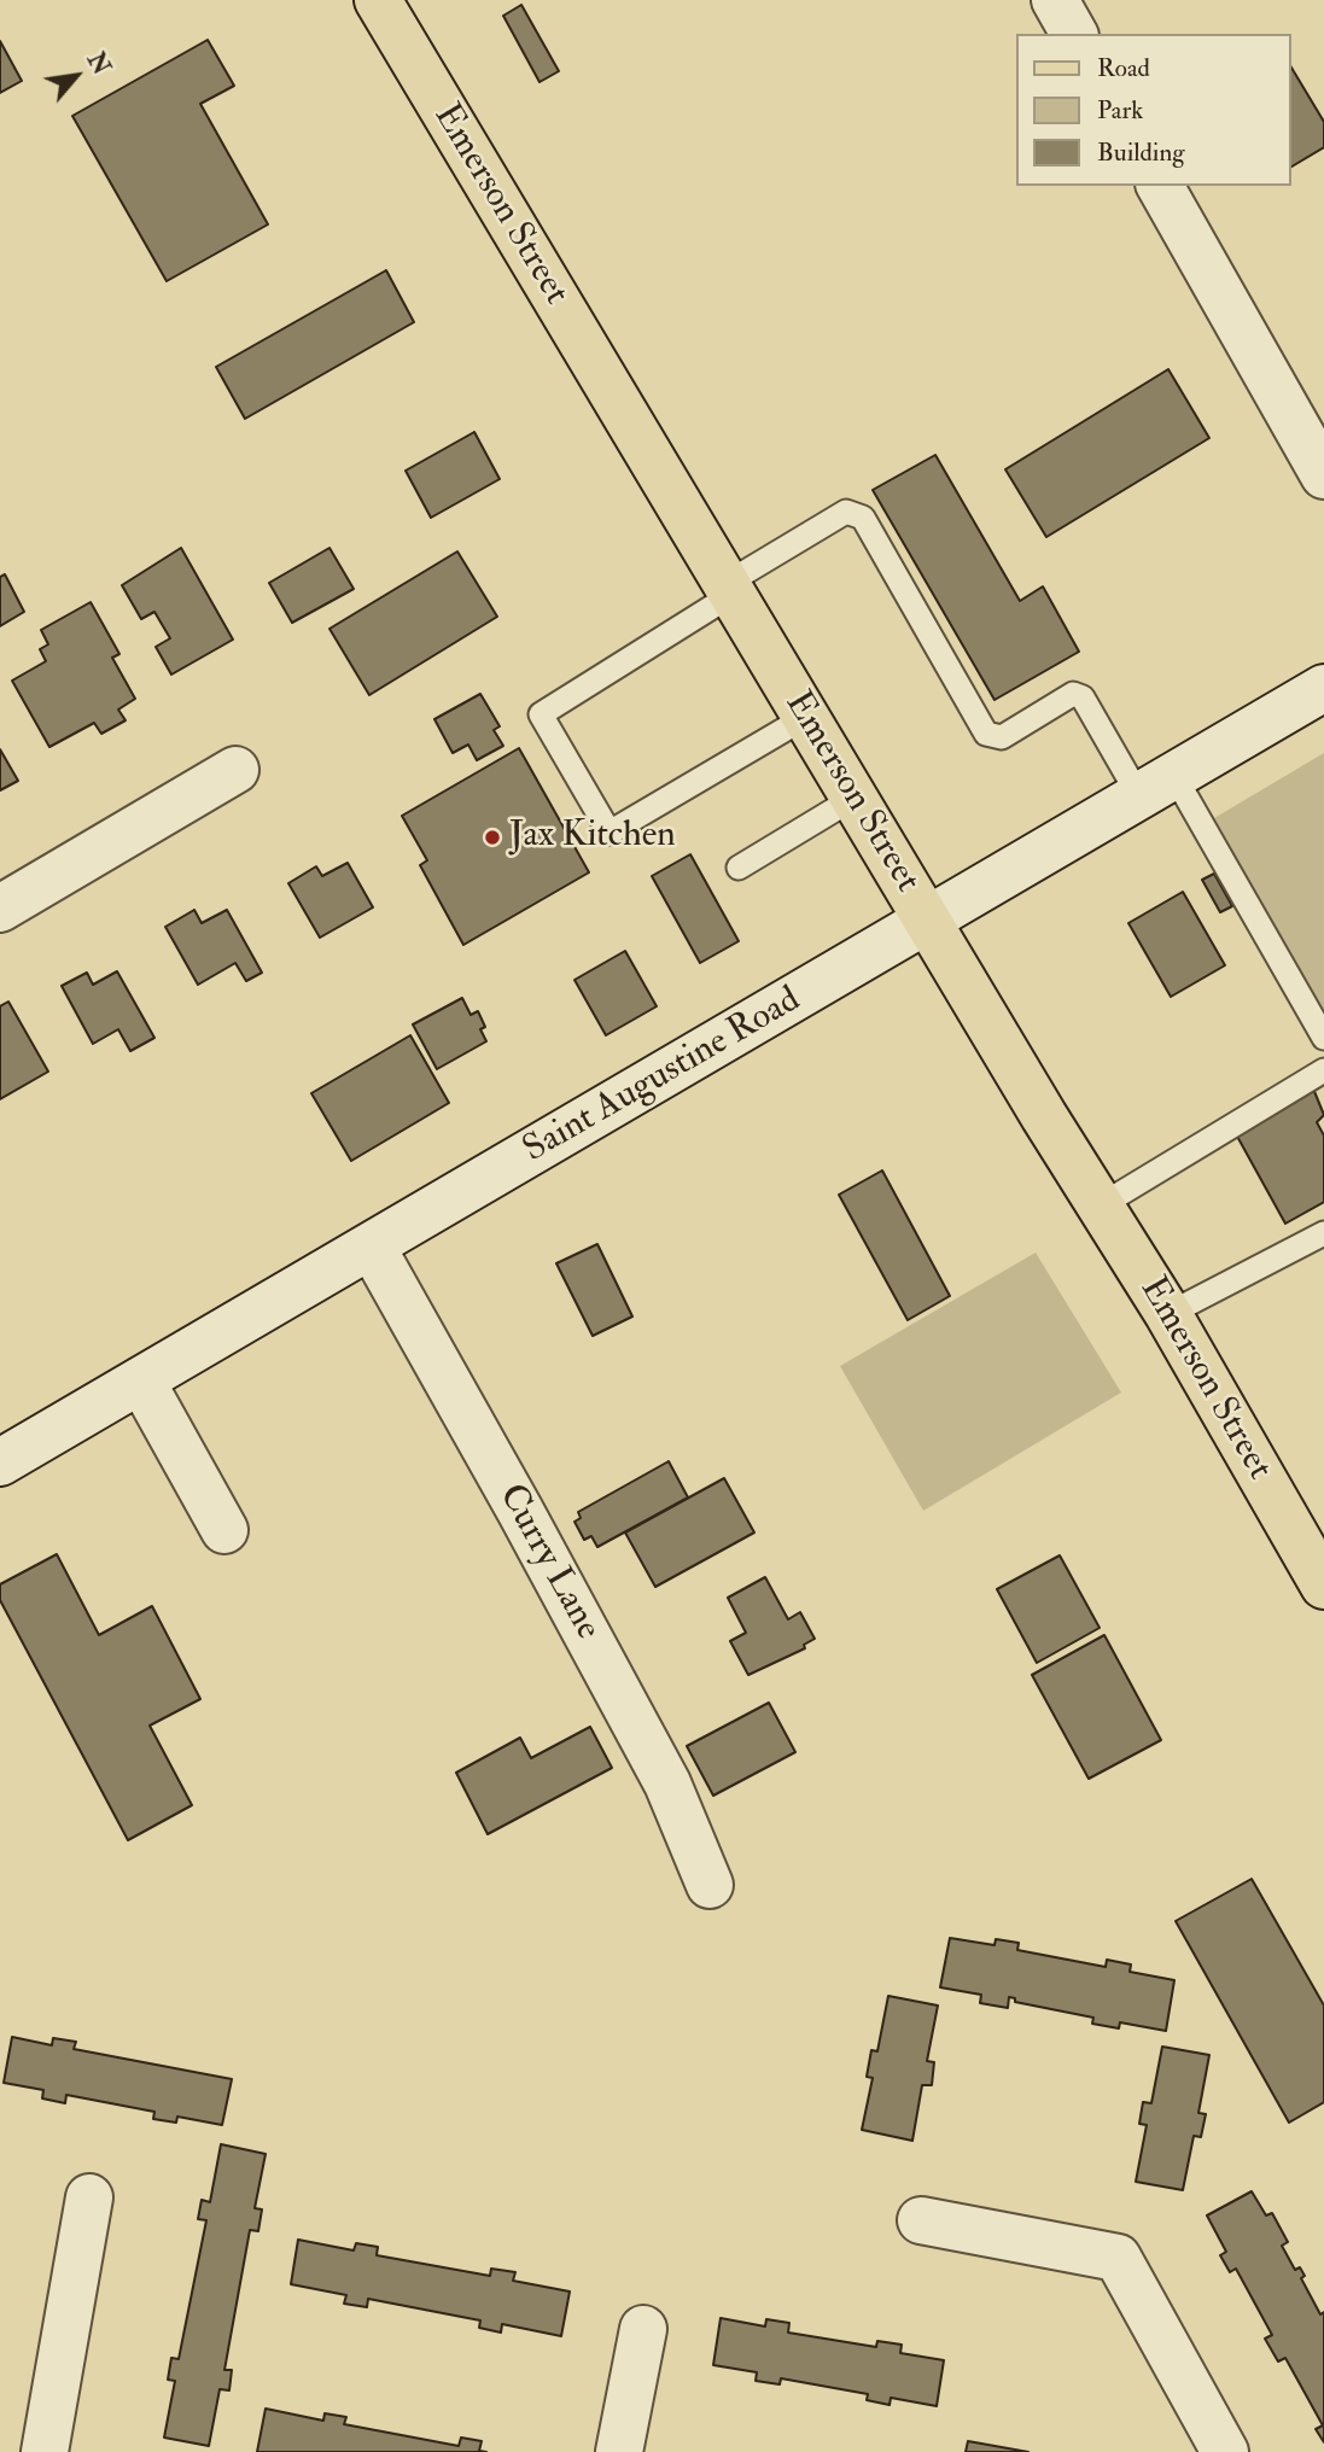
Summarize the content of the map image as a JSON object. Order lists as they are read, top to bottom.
{
  "streets": {
    "main road": ["Emerson Street"],
    "street": ["Saint Augustine Road", "Curry Lane"]
  },
  "crossings": [
    ["Emerson Street", "Saint Augustine Road"],
    ["Saint Augustine Road", "Curry Lane"]
  ],
  "places": ["Jax Kitchen"],
  "legend": ["Road", "Park", "Building"],
  "north": "top right"
}
